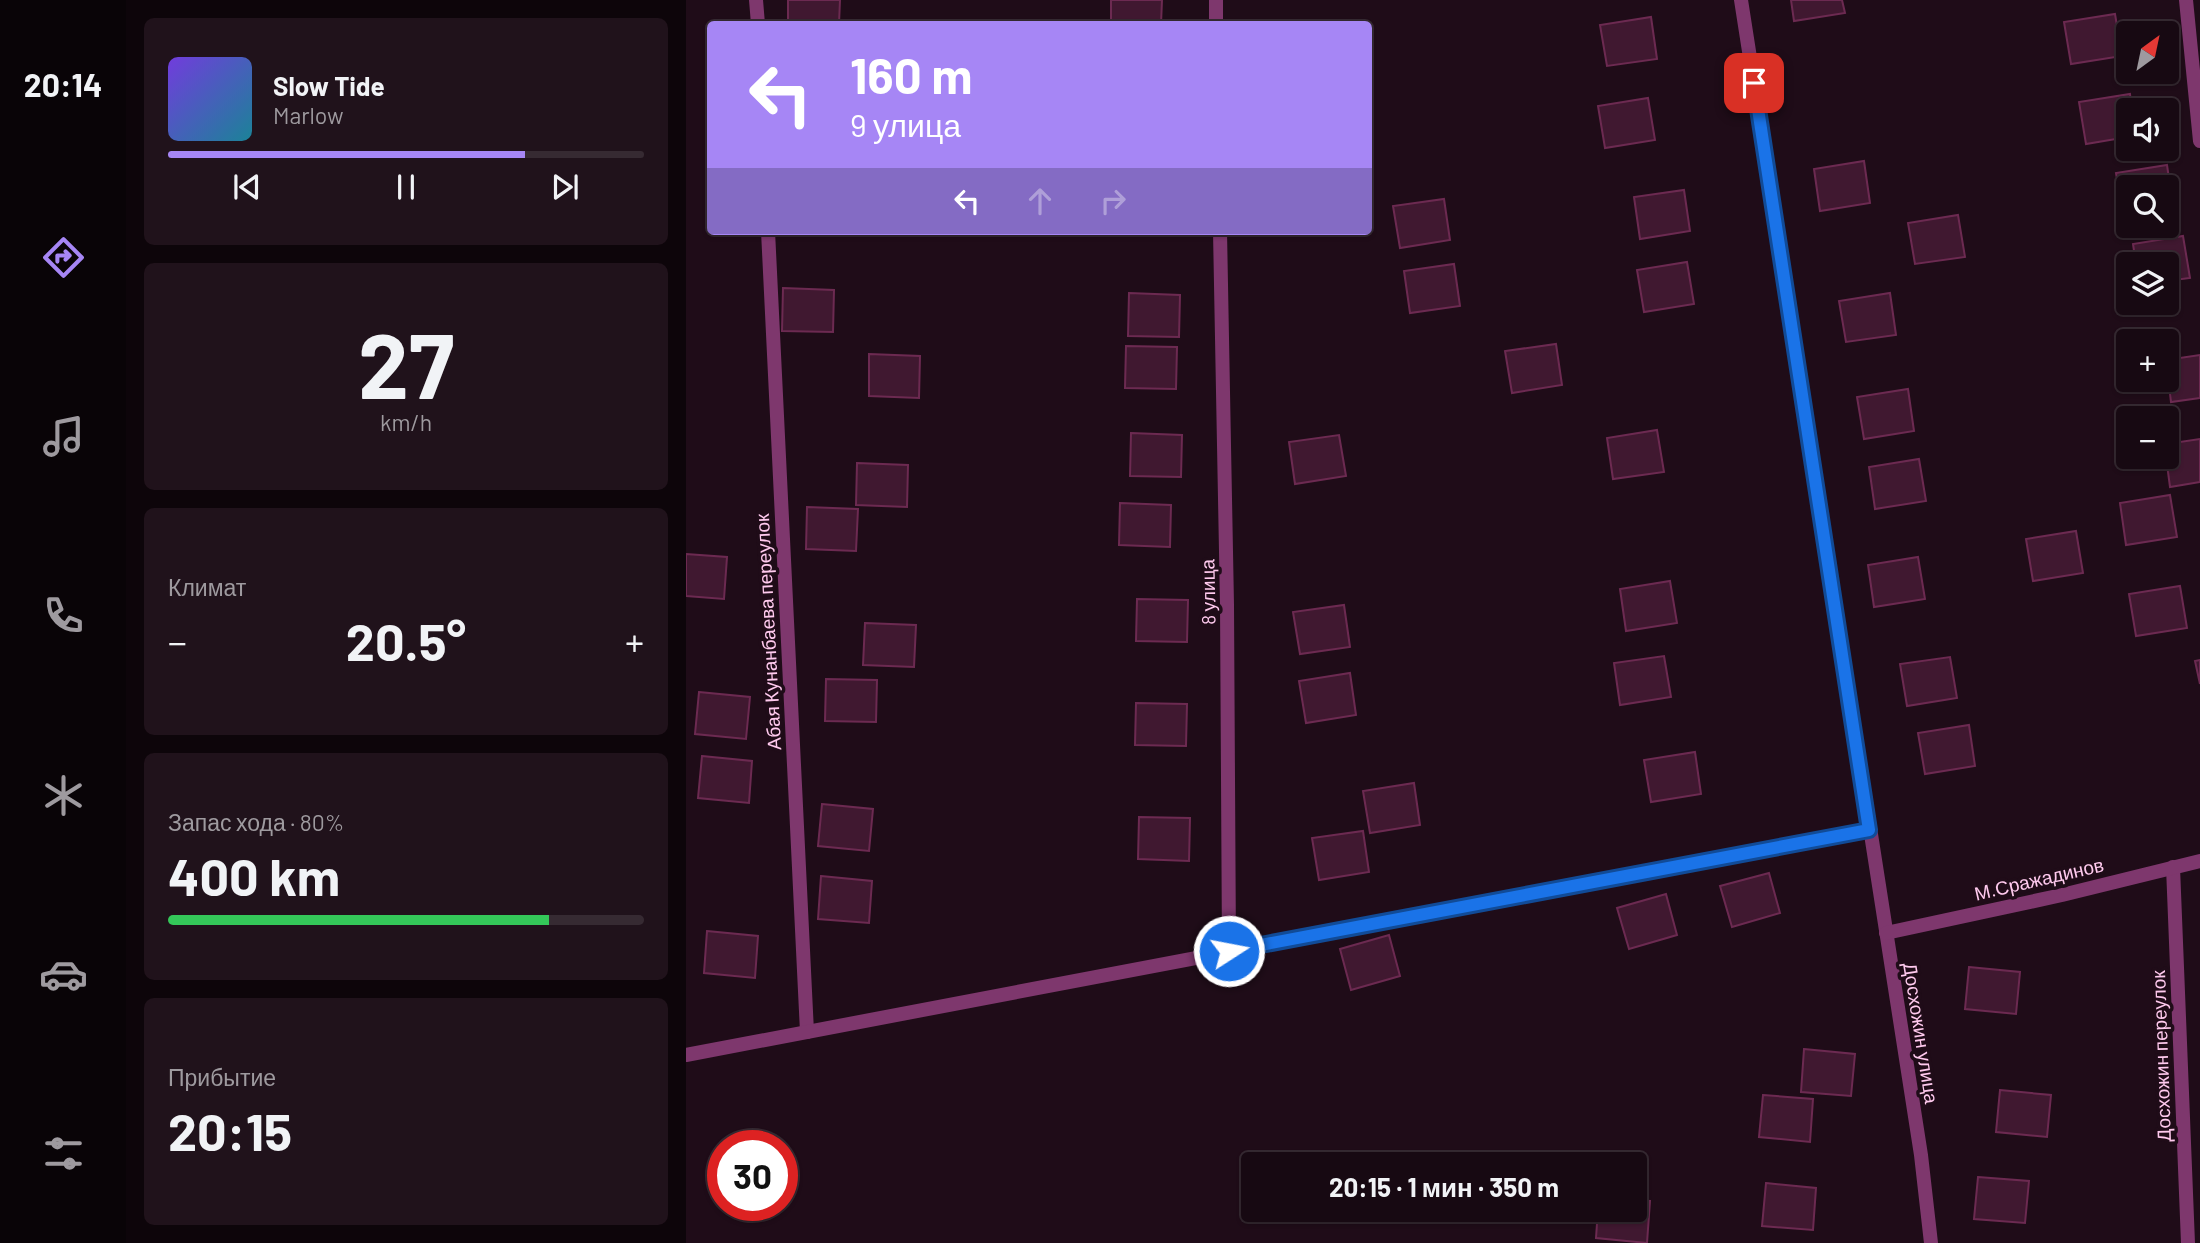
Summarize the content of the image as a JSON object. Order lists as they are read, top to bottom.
{
  "streets": {
    "street": [
      "8 улица",
      "Абая Кунанбаева переулок",
      "М.Сражадинов",
      "Досхожин улица",
      "Досхожин переулок"
    ]
  },
  "crossings": [
    ["М.Сражадинов", "Досхожин улица"],
    ["М.Сражадинов", "Досхожин переулок"]
  ],
  "north": "top right",
  "page": {
    "tabs": "20:14",
    "map_buttons": ["+", "−"],
    "turn": ["160 m", "9 улица"],
    "song": ["Slow Tide", "Marlow"],
    "tile": [
      ["27", "km/h"],
      "Климат",
      ["Запас хода · 80%", "400 km"],
      ["Прибытие", "20:15"]
    ],
    "heat": ["−", "20.5°", "+"],
    "limit": "30",
    "trip": "20:15 · 1 мин · 350 m"
  }
}
